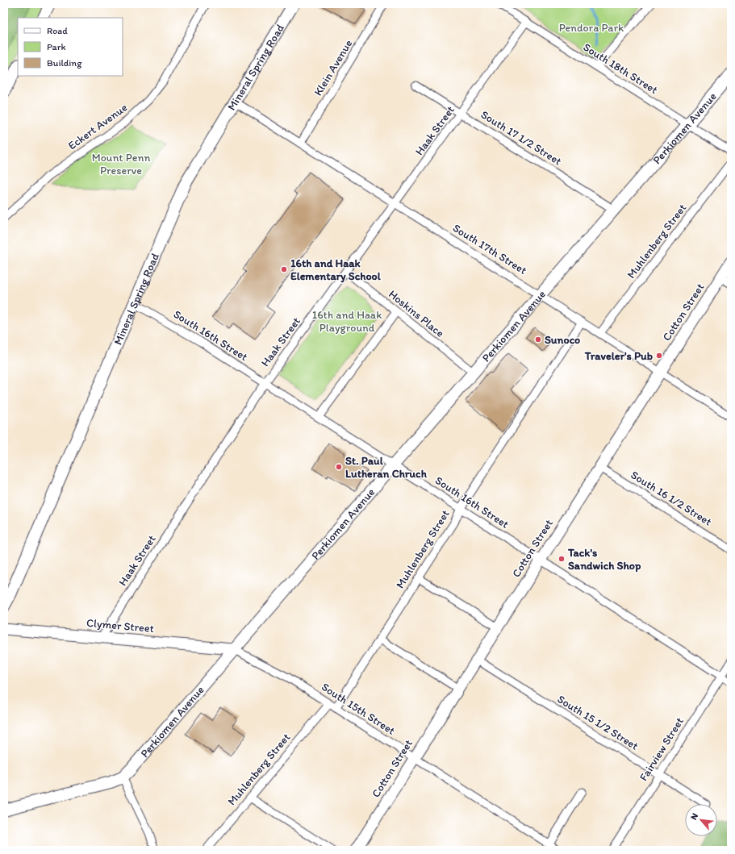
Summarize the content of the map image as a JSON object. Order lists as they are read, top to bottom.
{
  "streets": {
    "main road": ["Mineral Spring Road", "Perkiomen Avenue"],
    "street": [
      "Klein Avenue",
      "South 18th Street",
      "Eckert Avenue",
      "Haak Street",
      "South 17 1/2 Street",
      "Muhlenberg Street",
      "South 17th Street",
      "Cotton Street",
      "Hoskins Place",
      "South 16th Street",
      "South 16 1/2 Street",
      "Clymer Street",
      "South 15th Street",
      "South 15 1/2 Street",
      "Fairview Street"
    ]
  },
  "crossings": [
    ["Mineral Spring Road", "South 17th Street"],
    ["Mineral Spring Road", "South 16th Street"],
    ["Klein Avenue", "South 17th Street"],
    ["South 18th Street", "Perkiomen Avenue"],
    ["South 18th Street", "Haak Street"],
    ["Perkiomen Avenue", "South 17 1/2 Street"],
    ["Perkiomen Avenue", "South 17th Street"],
    ["Perkiomen Avenue", "Hoskins Place"],
    ["Perkiomen Avenue", "South 16th Street"],
    ["Perkiomen Avenue", "Clymer Street"],
    ["Perkiomen Avenue", "South 15th Street"],
    ["Haak Street", "South 17 1/2 Street"],
    ["Haak Street", "South 17th Street"],
    ["Haak Street", "Hoskins Place"],
    ["Haak Street", "South 16th Street"],
    ["Haak Street", "Clymer Street"],
    ["Muhlenberg Street", "South 17th Street"],
    ["Muhlenberg Street", "South 16th Street"],
    ["Muhlenberg Street", "South 15th Street"],
    ["South 17th Street", "Cotton Street"],
    ["Cotton Street", "South 16th Street"],
    ["Cotton Street", "South 16 1/2 Street"],
    ["Cotton Street", "South 15th Street"],
    ["Cotton Street", "South 15 1/2 Street"],
    ["South 16th Street", "Fairview Street"],
    ["Clymer Street", "South 15th Street"],
    ["South 15 1/2 Street", "Fairview Street"]
  ],
  "parks": ["Pendora Park", "Mount Penn Preserve", "16th and Haak Playground"],
  "places": [
    "16th and Haak Elementary School",
    "Sunoco",
    "Traveler's Pub",
    "St. Paul Lutheran Chruch",
    "Tack's Sandwich Shop"
  ],
  "legend": ["Road", "Park", "Building"],
  "north": "top left"
}
